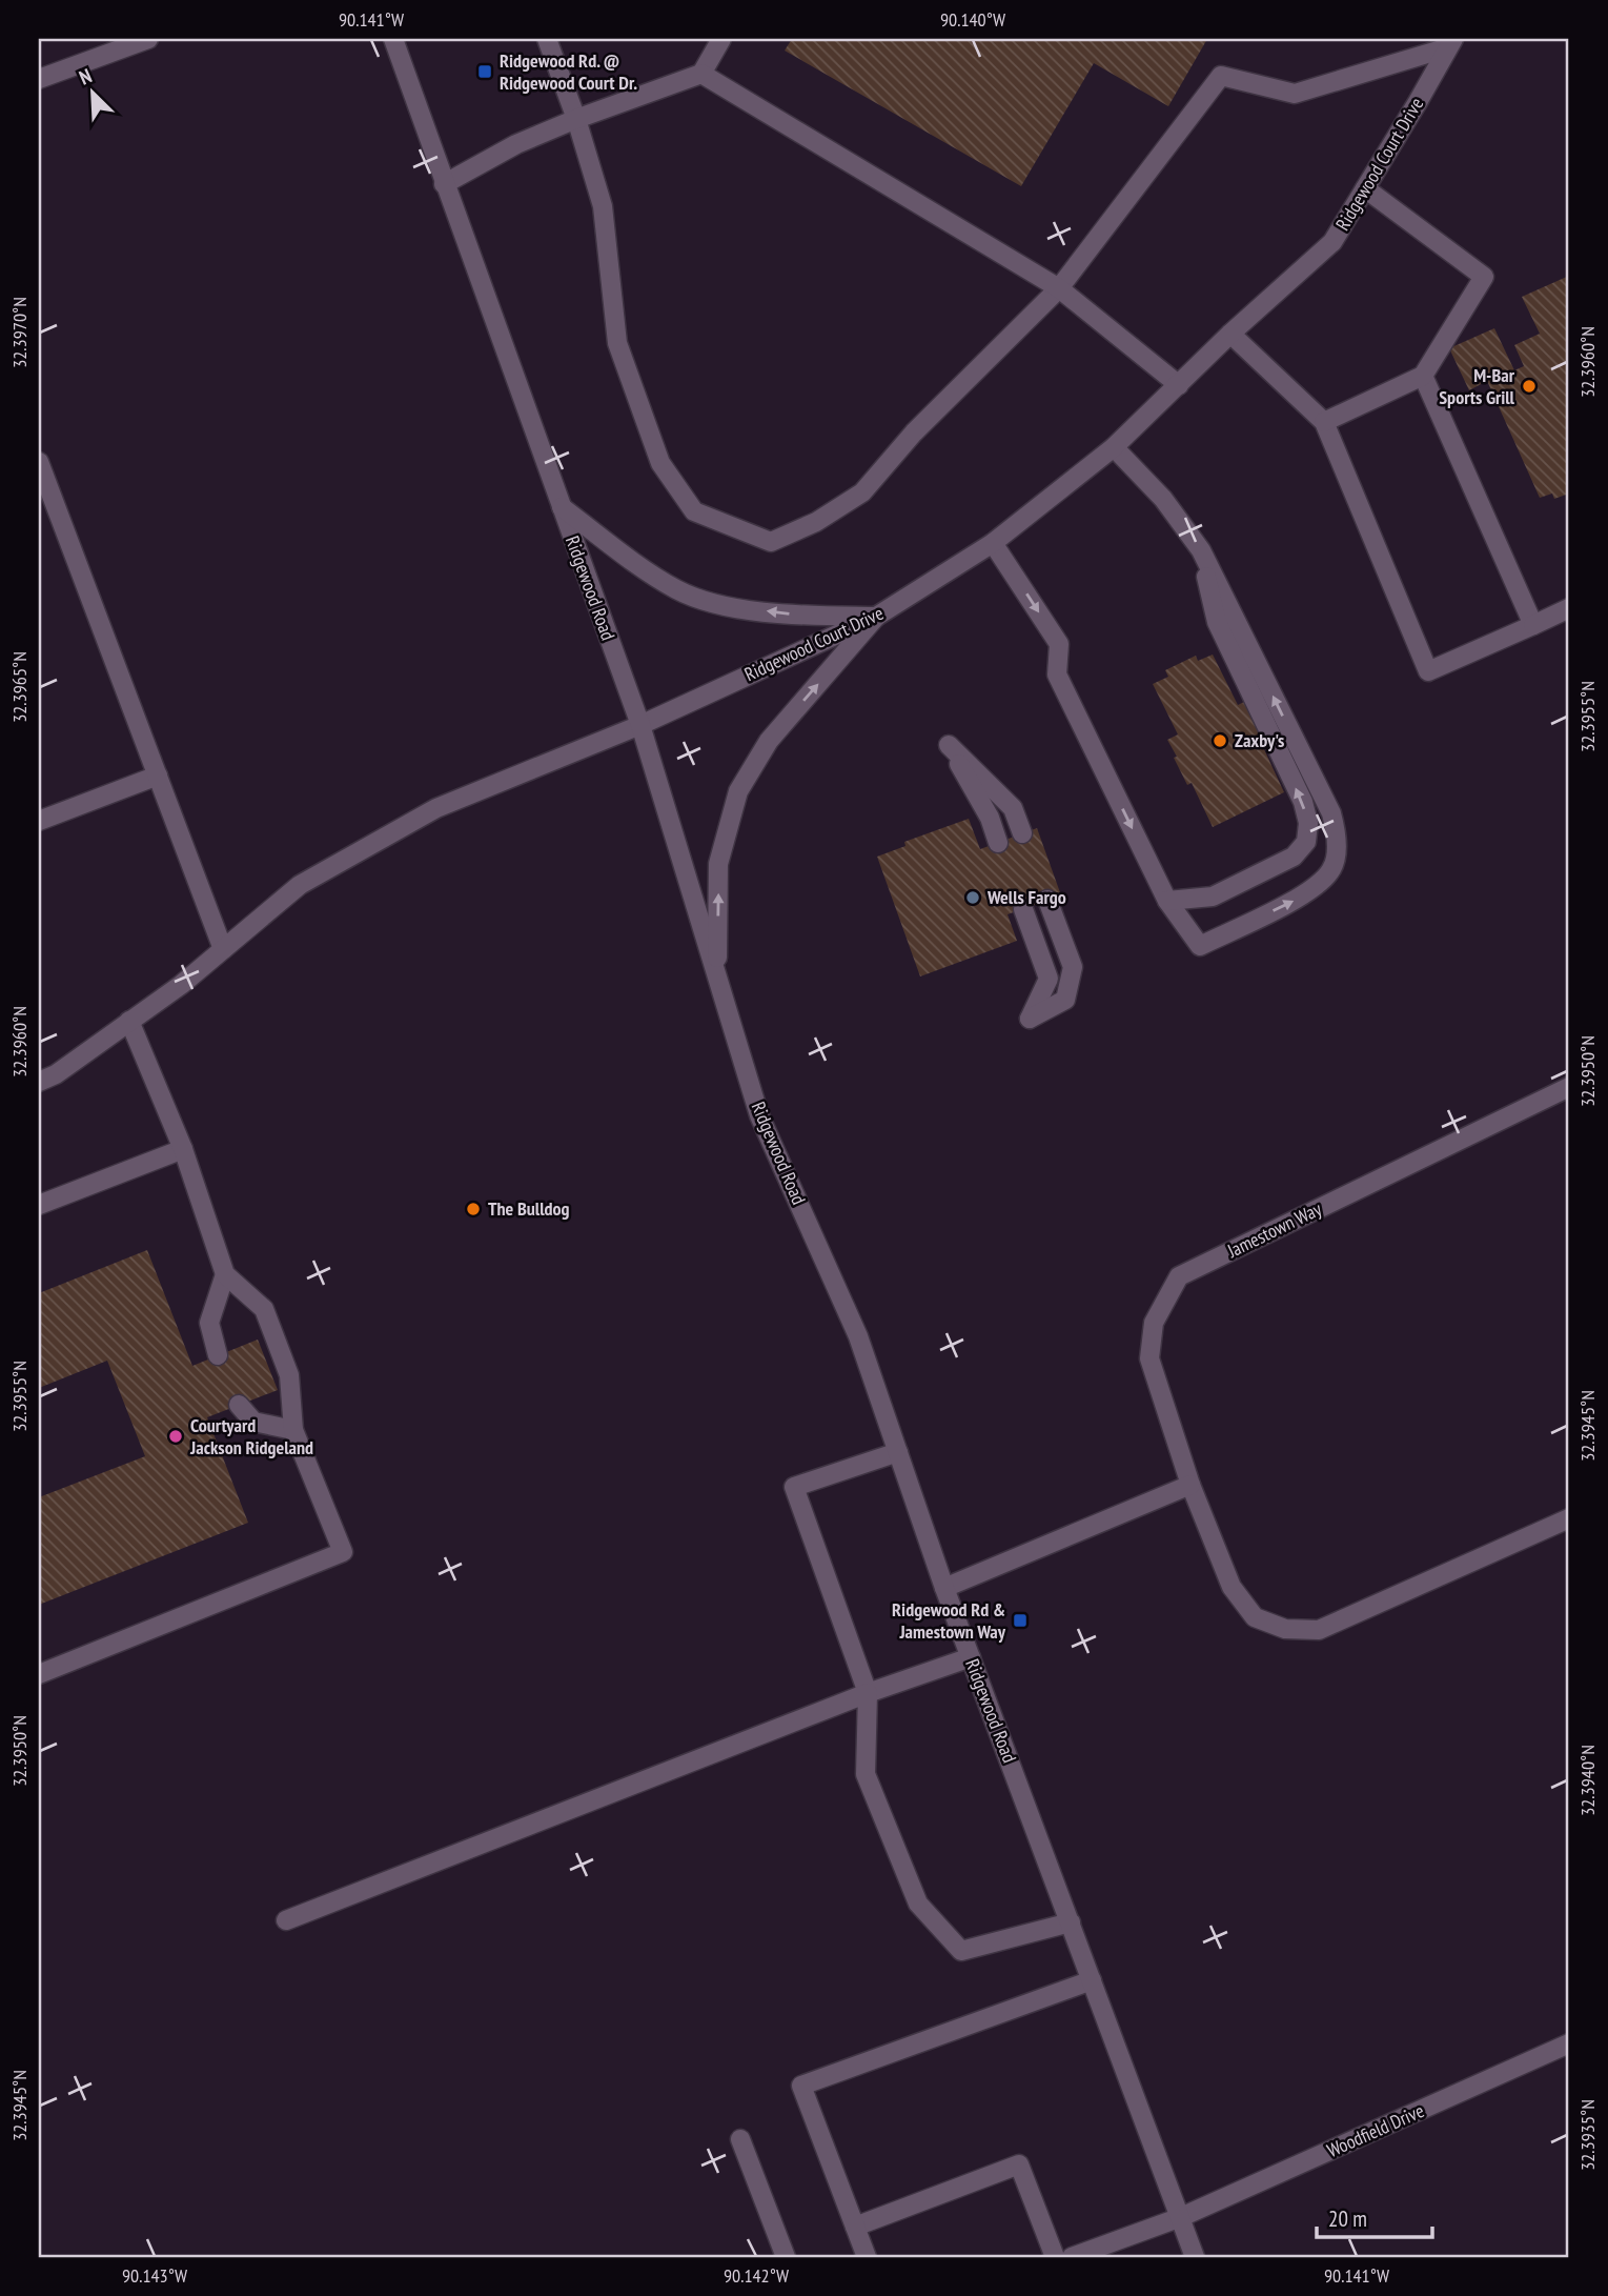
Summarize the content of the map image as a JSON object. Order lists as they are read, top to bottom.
{
  "streets": {
    "street": [
      "Ridgewood Court Drive",
      "Ridgewood Road",
      "Jamestown Way",
      "Woodfield Drive"
    ]
  },
  "crossings": [
    ["Ridgewood Court Drive", "Ridgewood Road"],
    ["Ridgewood Road", "Woodfield Drive"]
  ],
  "places": {
    "transit": ["Ridgewood Rd. @ Ridgewood Court Dr.", "Ridgewood Rd & Jamestown Way"],
    "other": [
      "M-Bar Sports Grill",
      "Zaxby's",
      "Wells Fargo",
      "The Bulldog",
      "Courtyard Jackson Ridgeland"
    ]
  },
  "scale_bar": "20 m",
  "north": "top left",
  "coordinates": [
    "90.141°W",
    "90.140°W",
    "32.3970°N",
    "32.3960°N",
    "32.3965°N",
    "32.3955°N",
    "32.3950°N",
    "32.3945°N",
    "32.3940°N",
    "32.3935°N",
    "90.143°W",
    "90.142°W"
  ]
}
